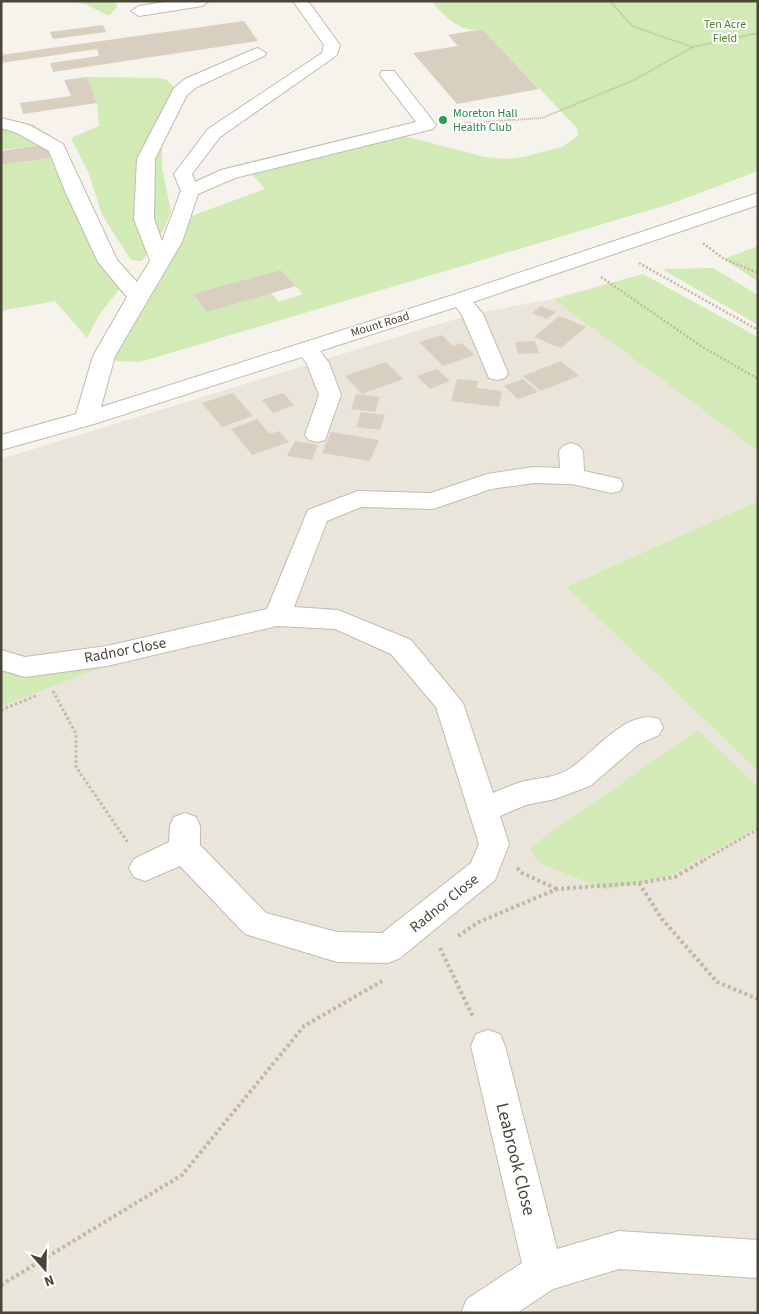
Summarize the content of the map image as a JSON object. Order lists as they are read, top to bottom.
{
  "streets": {
    "street": ["Mount Road", "Radnor Close", "Leabrook Close"]
  },
  "parks": ["Ten Acre Field"],
  "places": ["Moreton Hall Health Club"],
  "north": "bottom"
}
